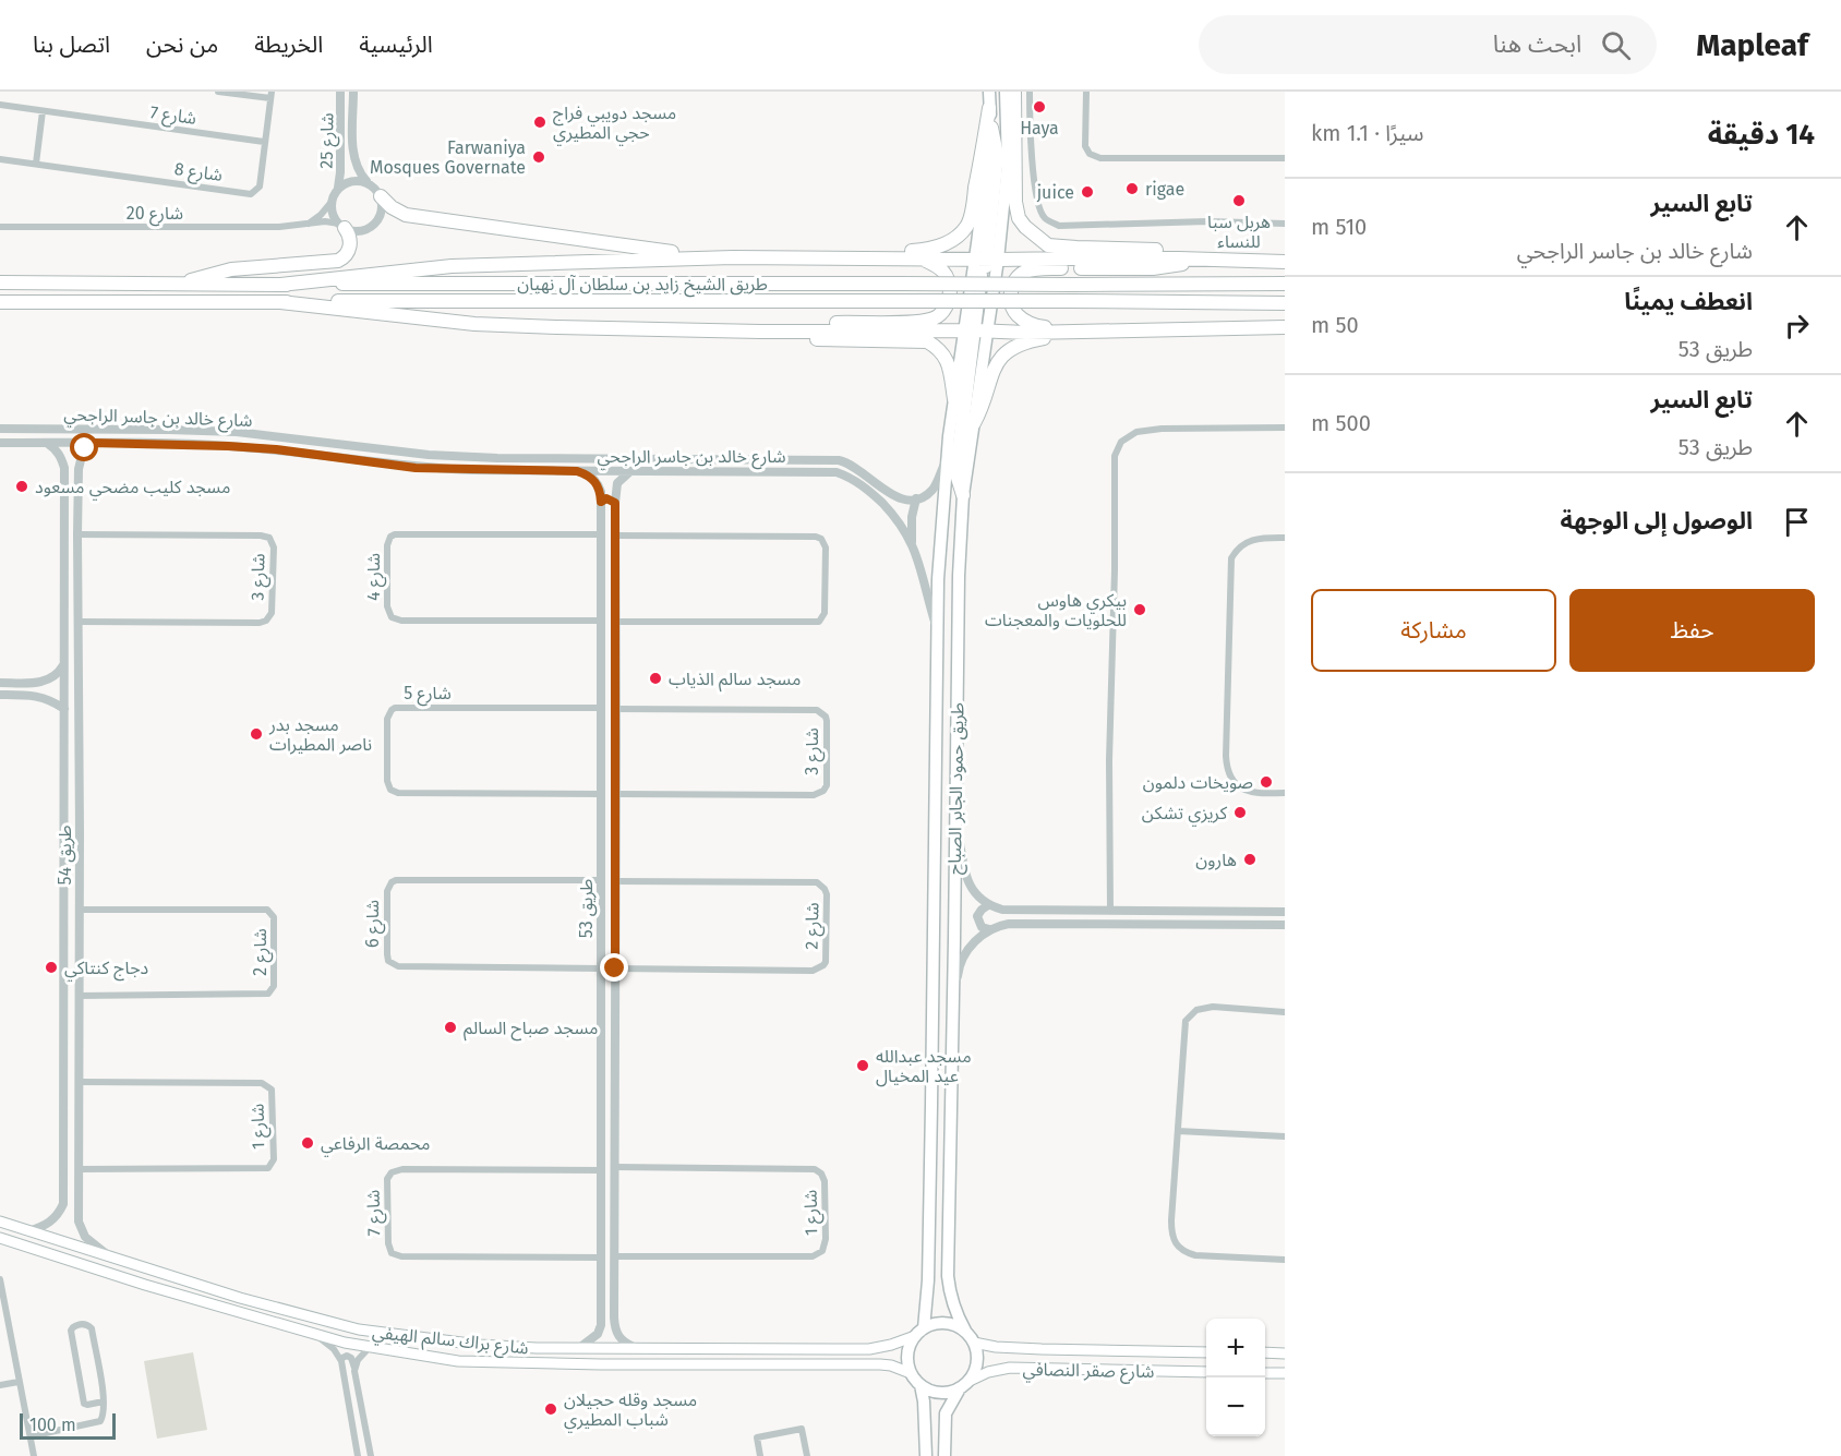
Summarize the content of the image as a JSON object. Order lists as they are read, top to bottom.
{
  "streets": {
    "highway": ["طريق الشيخ زايد بن سلطان آل نهيان"],
    "main road": ["طريق حمود الجابر الصباح", "شارع براك سالم الهيفي", "شارع صقر النصافي"],
    "street": [
      "شارع 7",
      "شارع 25",
      "شارع 8",
      "شارع 20",
      "شارع خالد بن جاسر الراجحي",
      "شارع 3",
      "شارع 4",
      "شارع 5",
      "طريق 54",
      "طريق 53",
      "شارع 6",
      "شارع 2",
      "شارع 1"
    ]
  },
  "crossings": [
    ["شارع 7", "شارع 8"],
    ["شارع 7", "طريق 53"],
    ["شارع 25", "شارع 20"],
    ["شارع خالد بن جاسر الراجحي", "طريق حمود الجابر الصباح"],
    ["شارع خالد بن جاسر الراجحي", "طريق 54"],
    ["شارع خالد بن جاسر الراجحي", "طريق 53"],
    ["شارع 3", "طريق 54"],
    ["شارع 3", "طريق 53"],
    ["شارع 4", "طريق 53"],
    ["شارع 5", "طريق 53"],
    ["طريق حمود الجابر الصباح", "شارع براك سالم الهيفي"],
    ["طريق حمود الجابر الصباح", "شارع صقر النصافي"],
    ["طريق 54", "شارع 2"],
    ["طريق 54", "شارع 1"],
    ["طريق 54", "شارع براك سالم الهيفي"],
    ["طريق 53", "شارع 6"],
    ["طريق 53", "شارع 2"],
    ["طريق 53", "شارع 1"],
    ["طريق 53", "شارع براك سالم الهيفي"],
    ["شارع براك سالم الهيفي", "شارع صقر النصافي"]
  ],
  "places": [
    "Haya",
    "مسجد دويبي فراج حجي المطيري",
    "Farwaniya Mosques Governate",
    "rigae",
    "juice",
    "هربل سبا للنساء",
    "مسجد كليب مضحي مسعود",
    "بيكري هاوس للحلويات والمعجنات",
    "مسجد سالم الذياب",
    "مسجد بدر ناصر المطيرات",
    "صويخات دلمون",
    "كريزي تشكن",
    "هارون",
    "دجاج كنتاكي",
    "مسجد صباح السالم",
    "مسجد عبدالله عيد المخيال",
    "محمصة الرفاعي",
    "مسجد وقله حجيلان شباب المطيري"
  ],
  "scale_bar": "100 m",
  "page": {
    "header": "Mapleaf",
    "search": "ابحث هنا",
    "nav": [
      "الرئيسية",
      "الخريطة",
      "من نحن",
      "اتصل بنا"
    ],
    "heading": ["14 دقيقة", "سيرًا · 1.1 km"],
    "list": [
      ["تابع السير", "شارع خالد بن جاسر الراجحي", "510 m"],
      ["انعطف يمينًا", "طريق 53", "50 m"],
      ["تابع السير", "طريق 53", "500 m"],
      "الوصول إلى الوجهة"
    ],
    "buttons": ["حفظ", "مشاركة"],
    "map_buttons": ["+", "−"],
    "scale": "100 m"
  }
}
